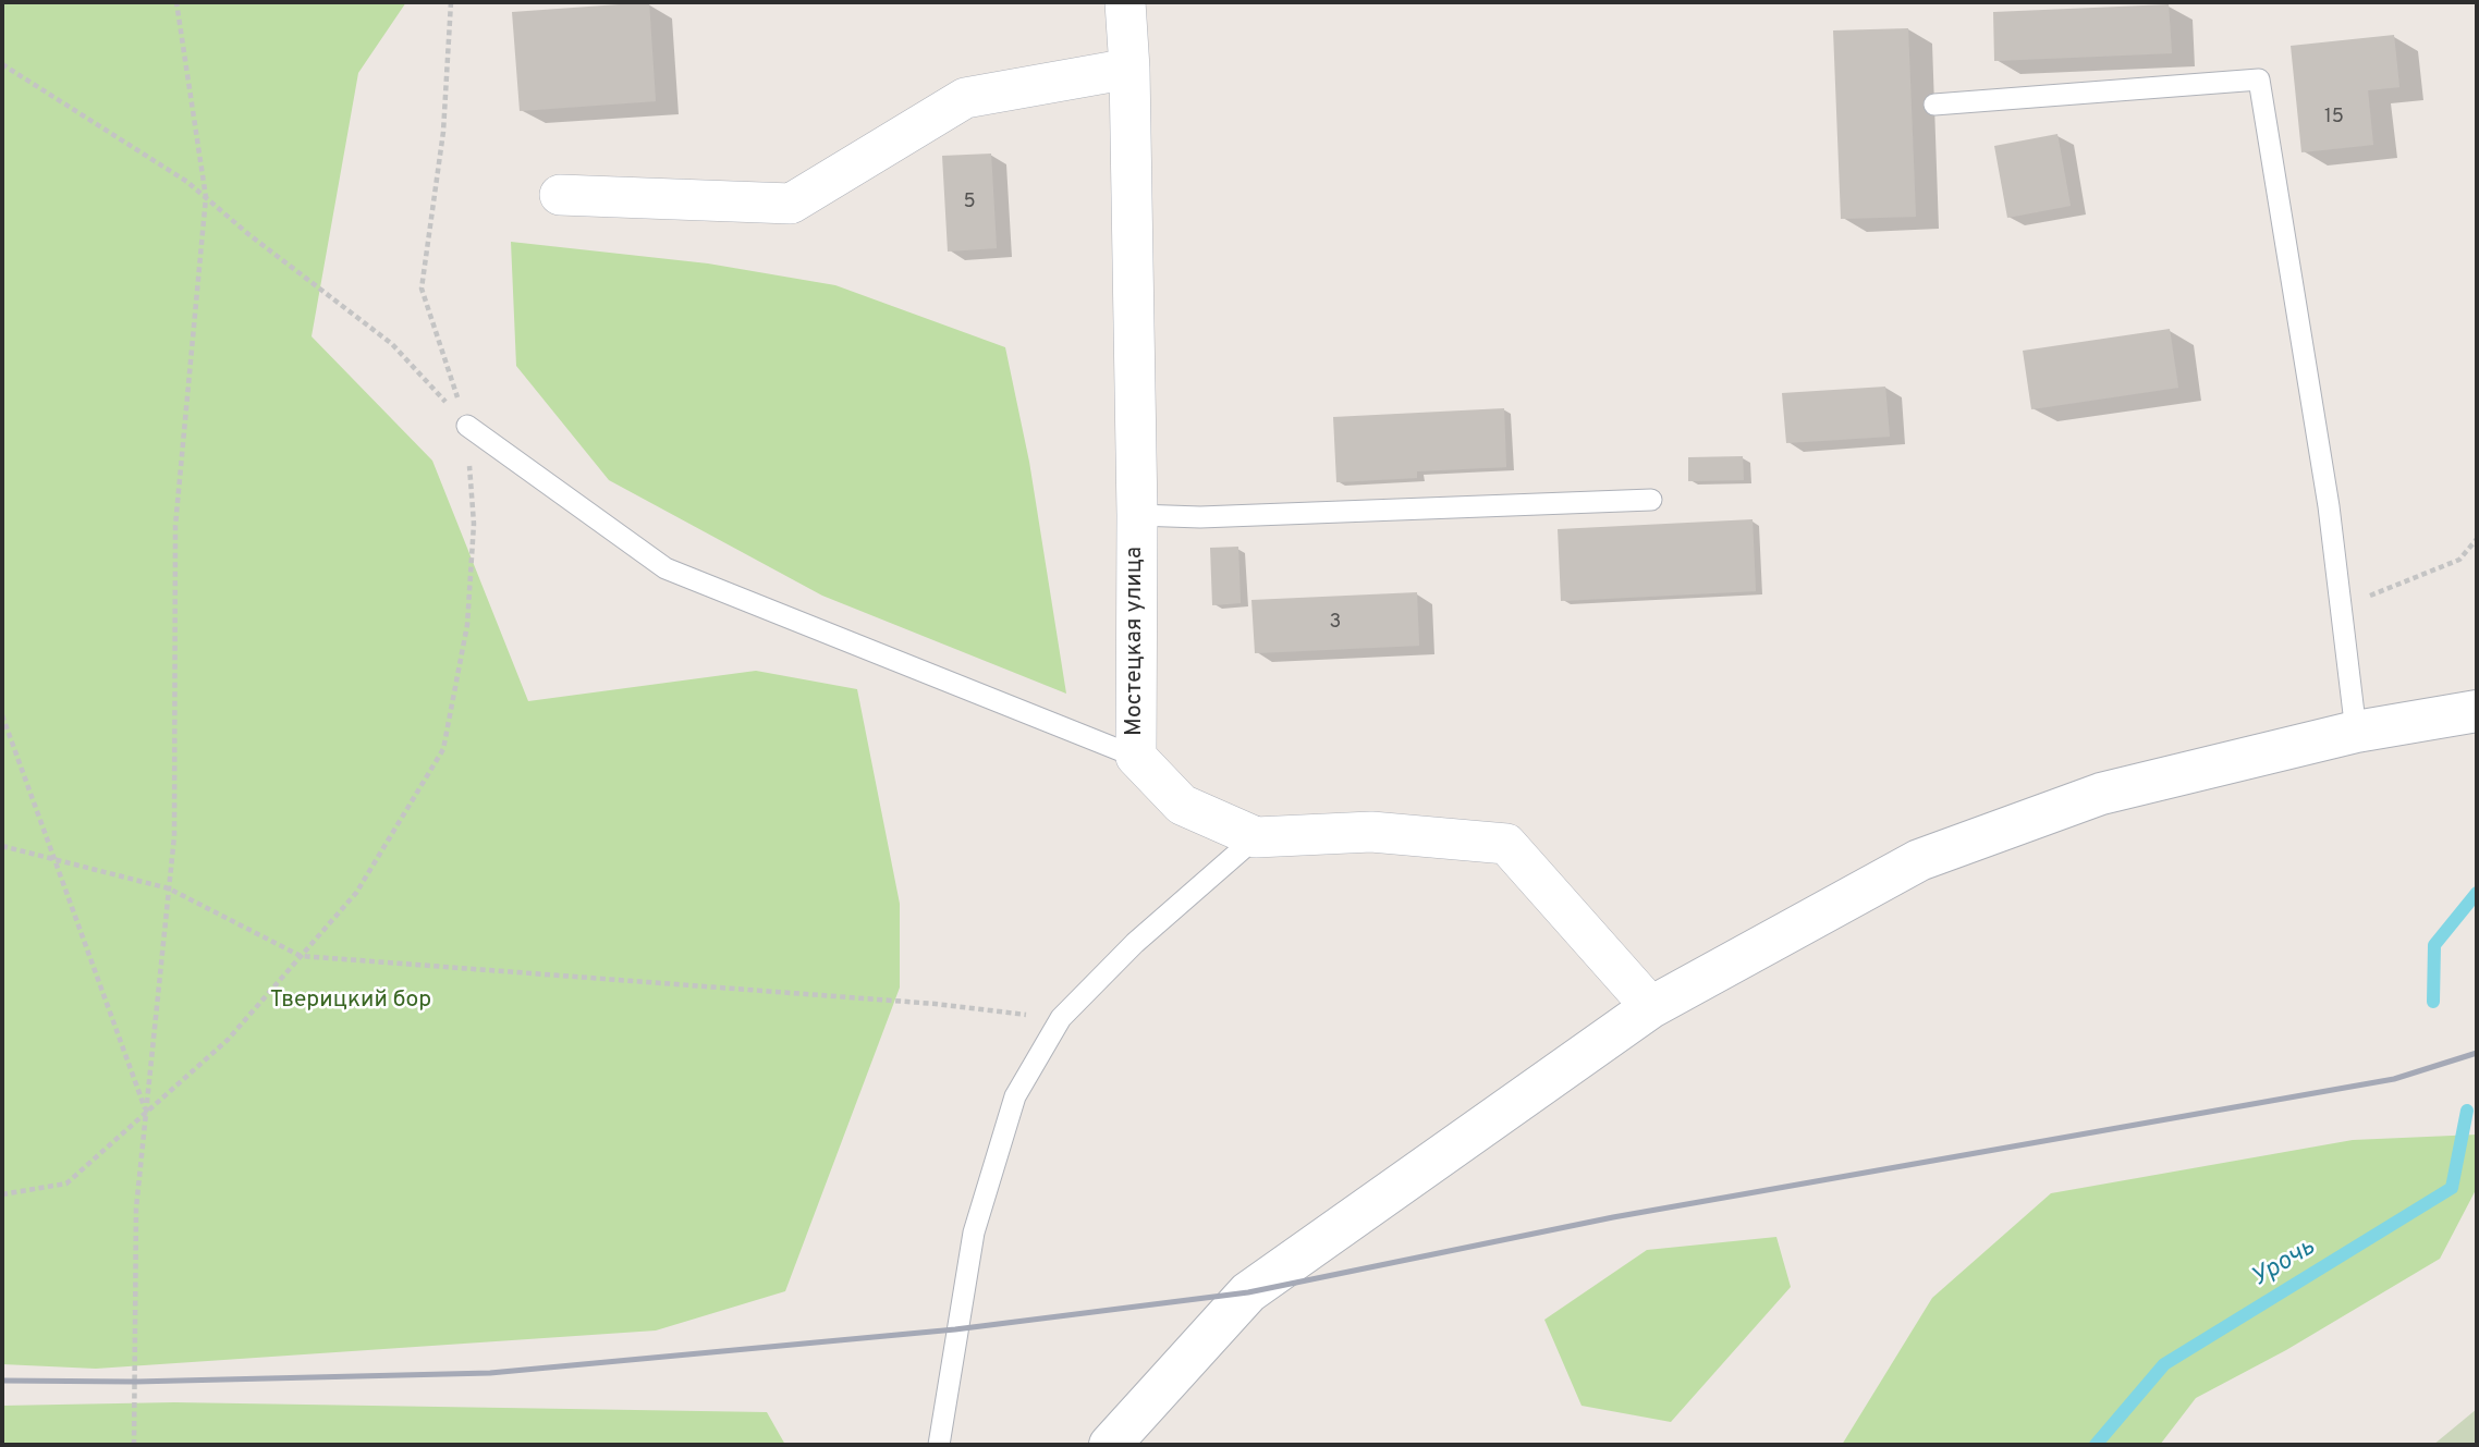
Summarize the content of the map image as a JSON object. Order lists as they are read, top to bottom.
{
  "streets": {
    "street": ["Мостецкая улица"]
  },
  "water": ["Урочь"],
  "parks": ["Тверицкий бор"],
  "house_numbers": ["15", "5", "3"]
}
